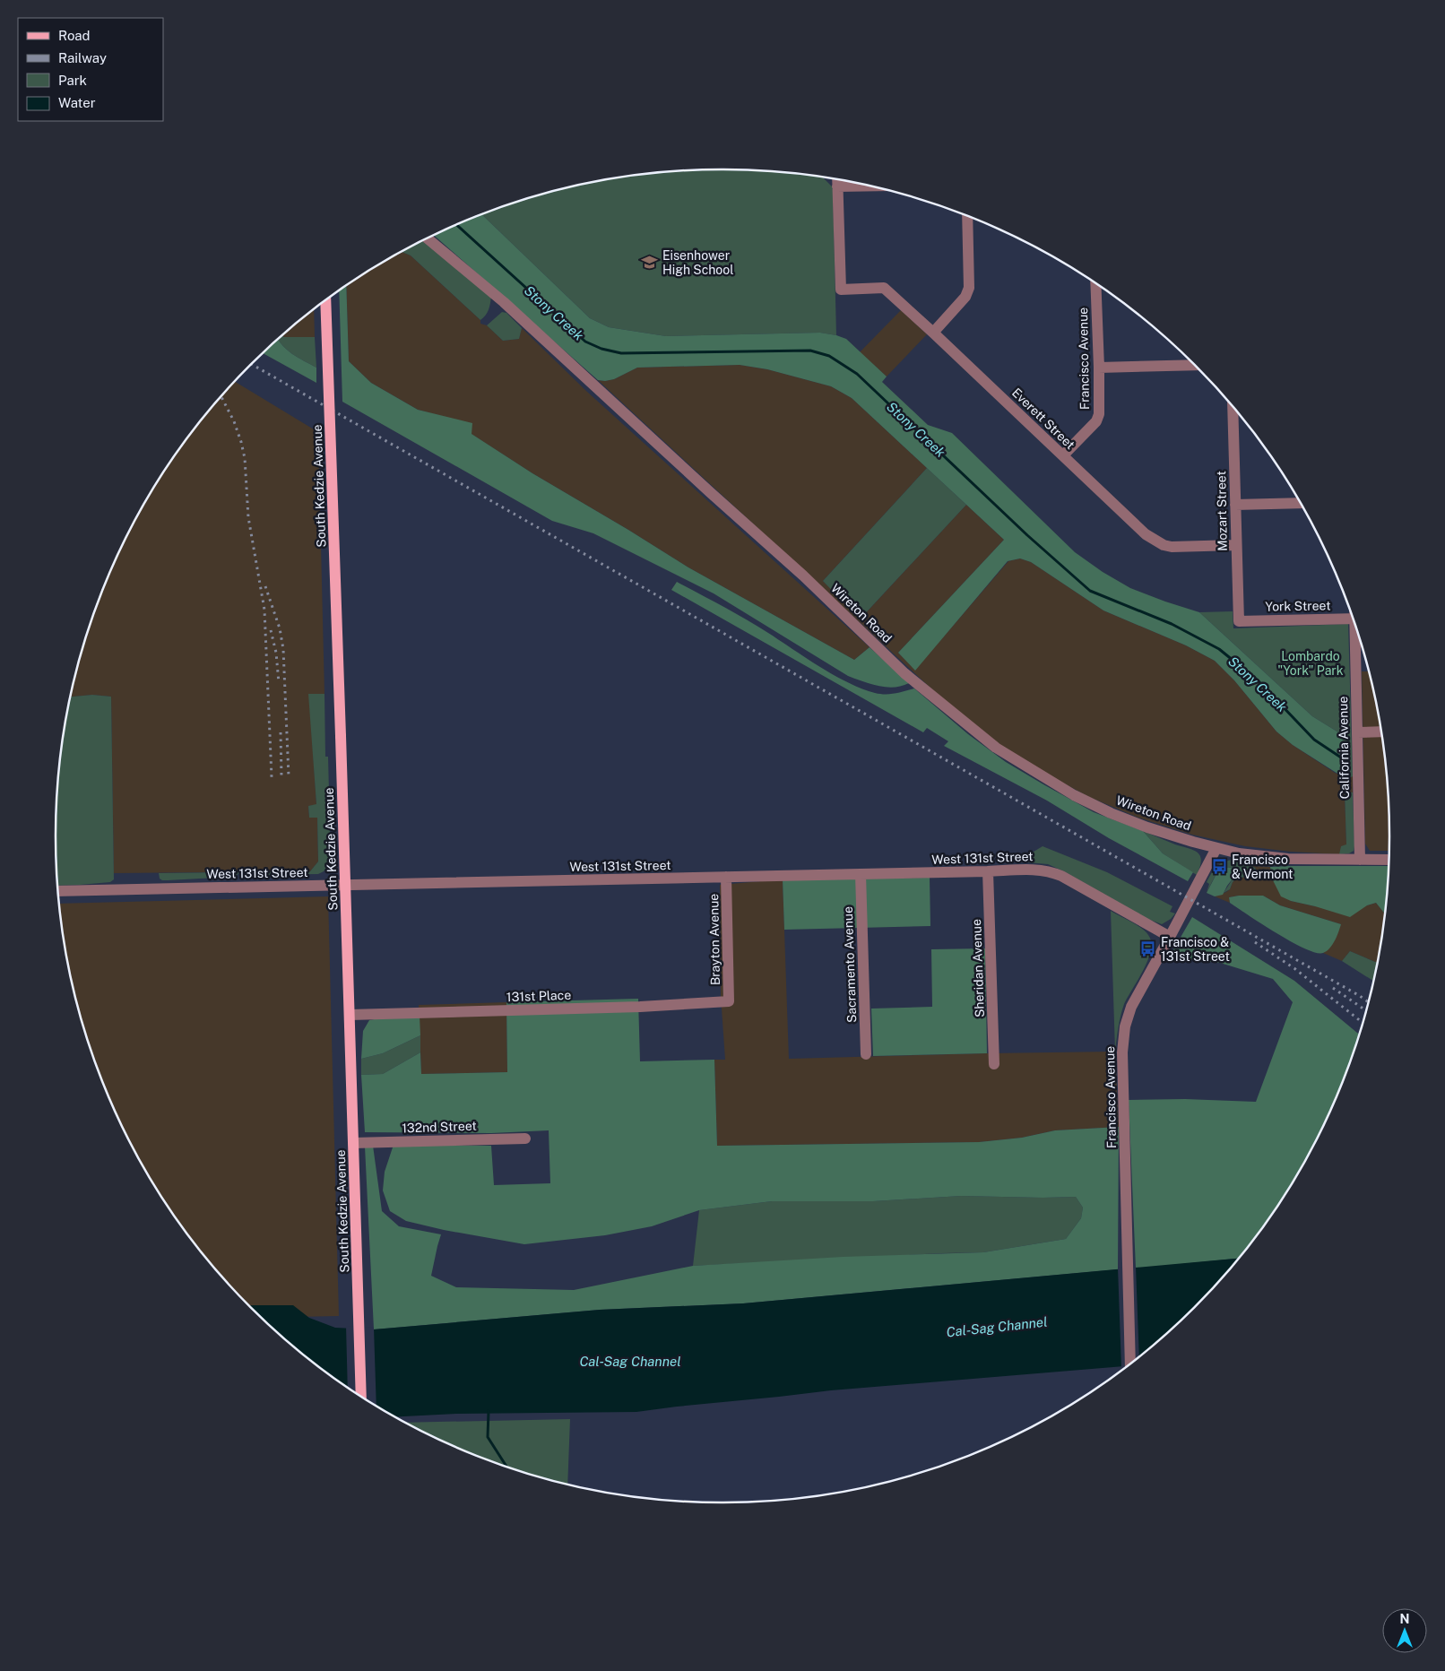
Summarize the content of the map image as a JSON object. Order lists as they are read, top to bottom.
{
  "streets": {
    "main road": ["South Kedzie Avenue"],
    "street": [
      "Francisco Avenue",
      "Everett Street",
      "Mozart Street",
      "York Street",
      "Wireton Road",
      "California Avenue",
      "West 131st Street",
      "Brayton Avenue",
      "Sacramento Avenue",
      "Sheridan Avenue",
      "131st Place",
      "132nd Street"
    ]
  },
  "crossings": [
    ["Francisco Avenue", "Everett Street"],
    ["Francisco Avenue", "Wireton Road"],
    ["Francisco Avenue", "West 131st Street"],
    ["Everett Street", "Mozart Street"],
    ["South Kedzie Avenue", "West 131st Street"],
    ["South Kedzie Avenue", "131st Place"],
    ["South Kedzie Avenue", "132nd Street"],
    ["Mozart Street", "York Street"],
    ["Wireton Road", "California Avenue"],
    ["West 131st Street", "Brayton Avenue"],
    ["West 131st Street", "Sacramento Avenue"],
    ["West 131st Street", "Sheridan Avenue"],
    ["Brayton Avenue", "131st Place"]
  ],
  "water": ["Stony Creek", "Cal-Sag Channel"],
  "parks": ["Lombardo \"York\" Park"],
  "places": {
    "school or university": ["Eisenhower High School"],
    "bus stop": ["Francisco & Vermont", "Francisco & 131st Street"]
  },
  "legend": [
    "Road",
    "Railway",
    "Park",
    "Water"
  ],
  "north": "top"
}
